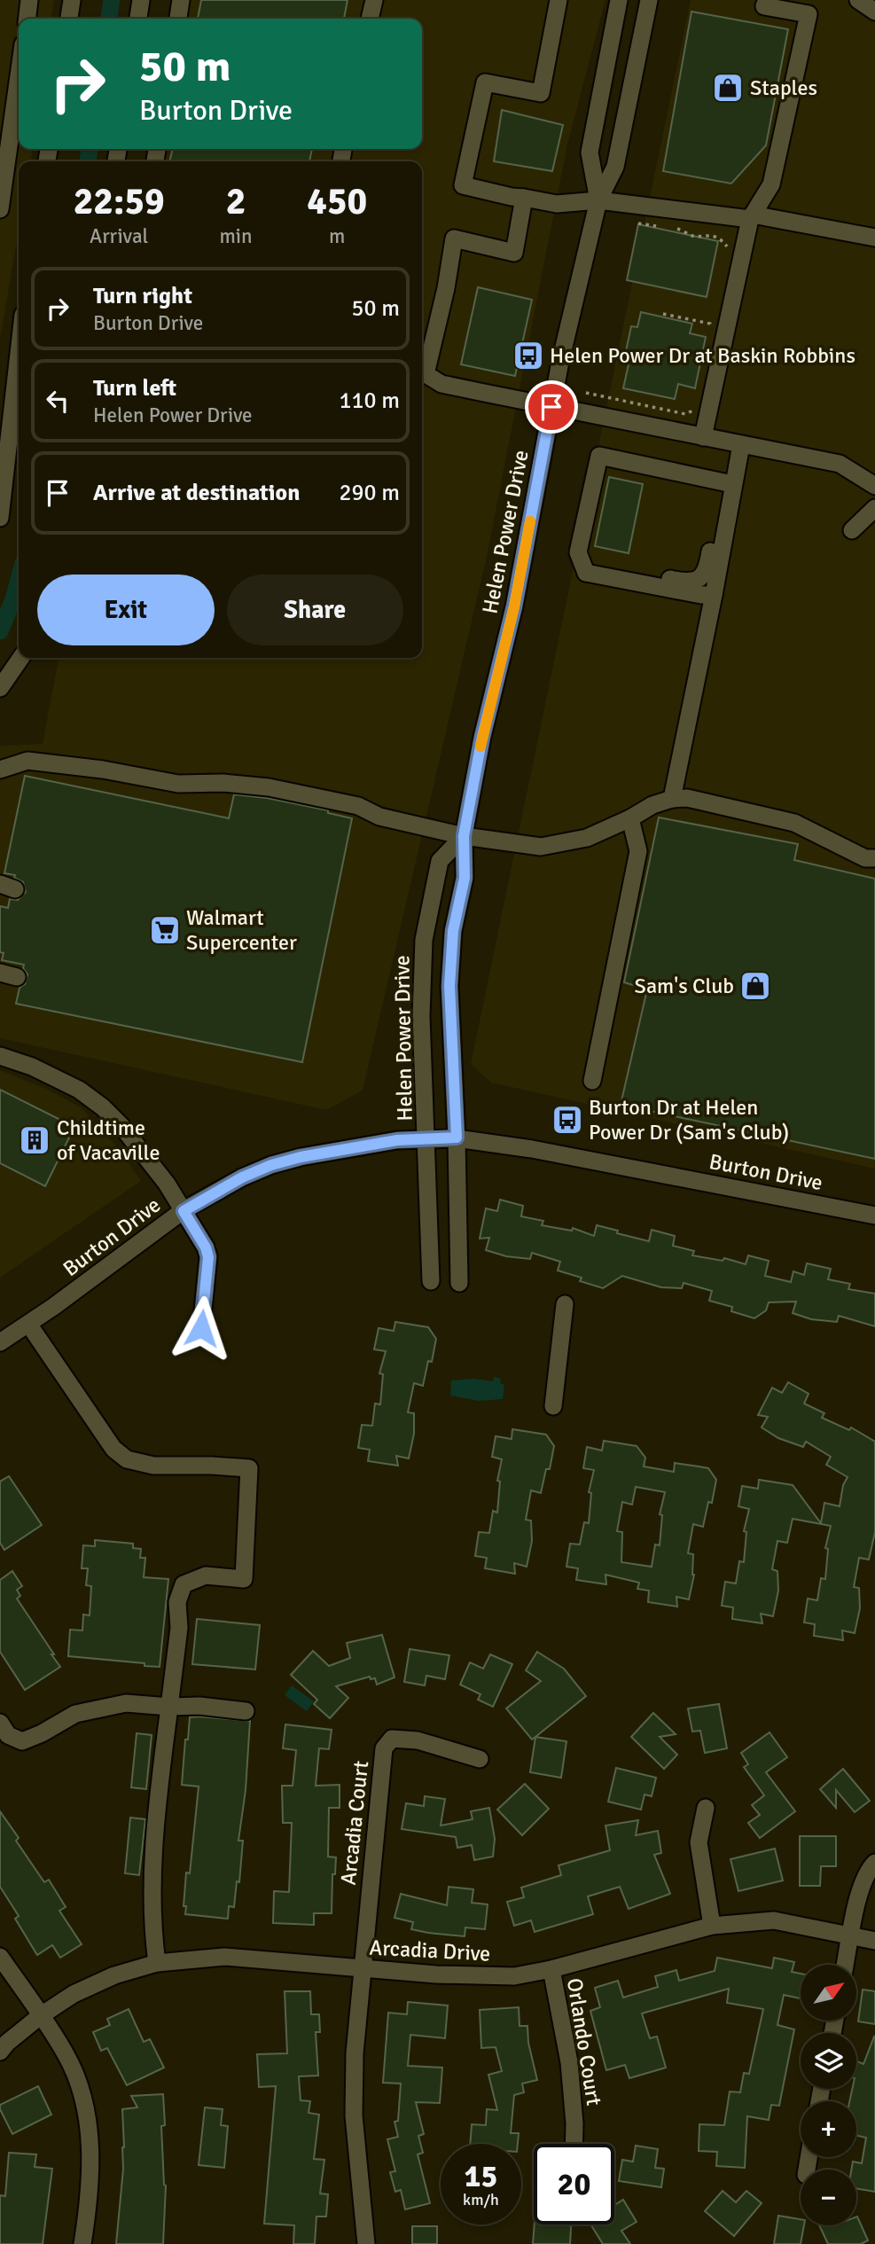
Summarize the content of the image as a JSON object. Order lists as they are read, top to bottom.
{
  "streets": {
    "street": [
      "Helen Power Drive",
      "Burton Drive",
      "Arcadia Court",
      "Arcadia Drive",
      "Orlando Court"
    ]
  },
  "crossings": [
    ["Helen Power Drive", "Burton Drive"],
    ["Arcadia Court", "Arcadia Drive"],
    ["Arcadia Drive", "Orlando Court"]
  ],
  "places": {
    "shop": ["Staples", "Sam's Club"],
    "bus stop": ["Helen Power Dr at Baskin Robbins", "Burton Dr at Helen Power Dr (Sam's Club)"],
    "supermarket": ["Walmart Supercenter"],
    "building": ["Childtime of Vacaville"]
  },
  "north": "top right",
  "page": {
    "turn": ["50 m", "Burton Drive"],
    "eta": [
      "22:59",
      "Arrival",
      "2",
      "min",
      "450",
      "m"
    ],
    "list": [
      {
        "name": "Turn right",
        "note": "Burton Drive",
        "value": "50 m"
      },
      {
        "name": "Turn left",
        "note": "Helen Power Drive",
        "value": "110 m"
      },
      {
        "name": "Arrive at destination",
        "value": "290 m"
      }
    ],
    "buttons": ["Exit", "Share"],
    "map_buttons": ["+", "−"],
    "speed": "15 km/h",
    "limit": "20"
  }
}
